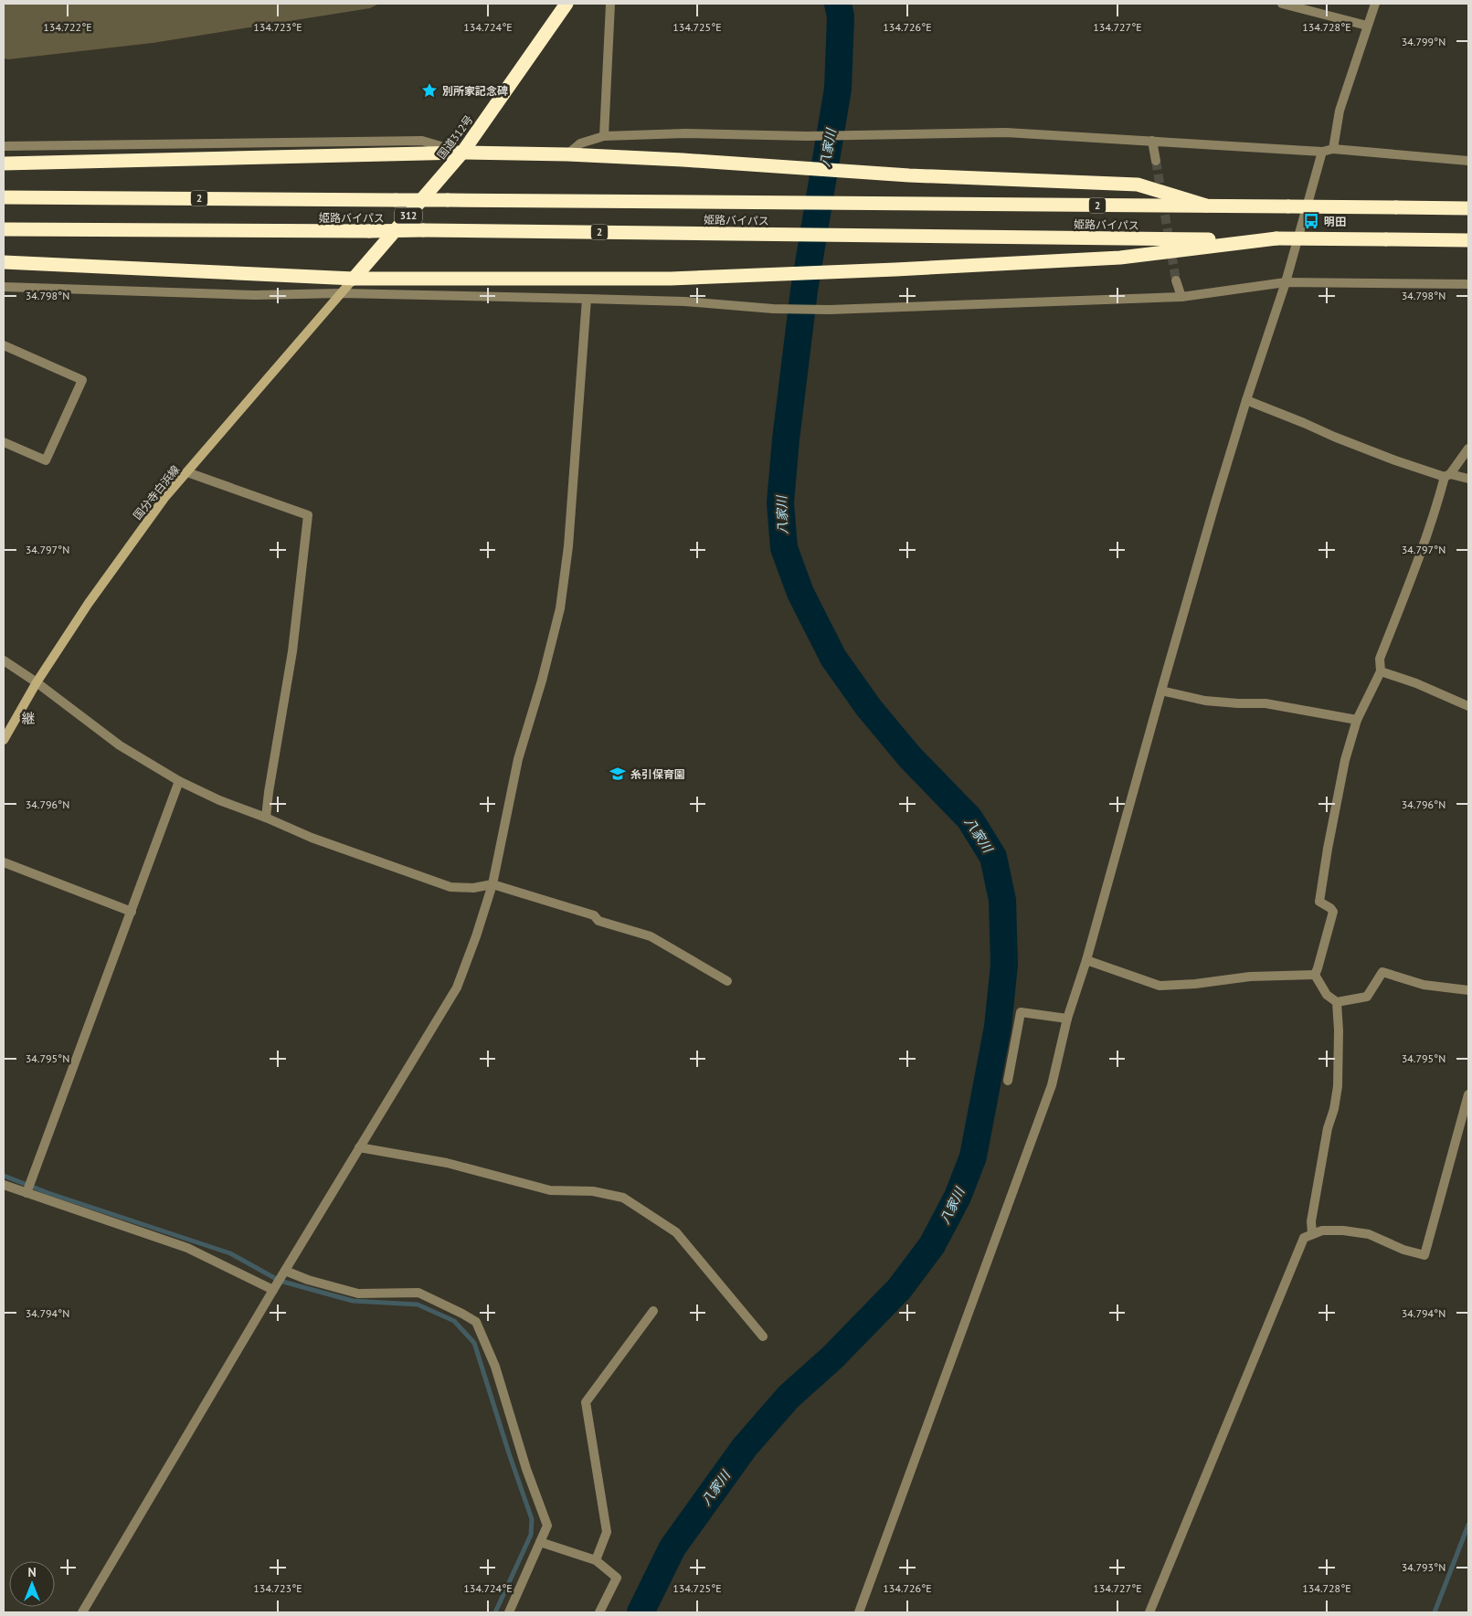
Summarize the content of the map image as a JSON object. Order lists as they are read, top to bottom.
{
  "streets": {
    "highway": [
      "国道312号",
      "2",
      "312",
      "姫路バイパス"
    ],
    "main road": ["国分寺白浜線"]
  },
  "crossings": [
    ["国道312号", "国分寺白浜線"]
  ],
  "districts": ["継"],
  "water": ["八家川"],
  "places": {
    "place": ["別所家記念碑"],
    "bus stop": ["明田"],
    "school or university": ["糸引保育園"]
  },
  "north": "top",
  "coordinates": [
    "134.722°E",
    "134.723°E",
    "134.724°E",
    "134.725°E",
    "134.726°E",
    "134.727°E",
    "134.728°E",
    "34.799°N",
    "34.798°N",
    "34.797°N",
    "34.796°N",
    "34.795°N",
    "34.794°N",
    "34.793°N"
  ]
}
